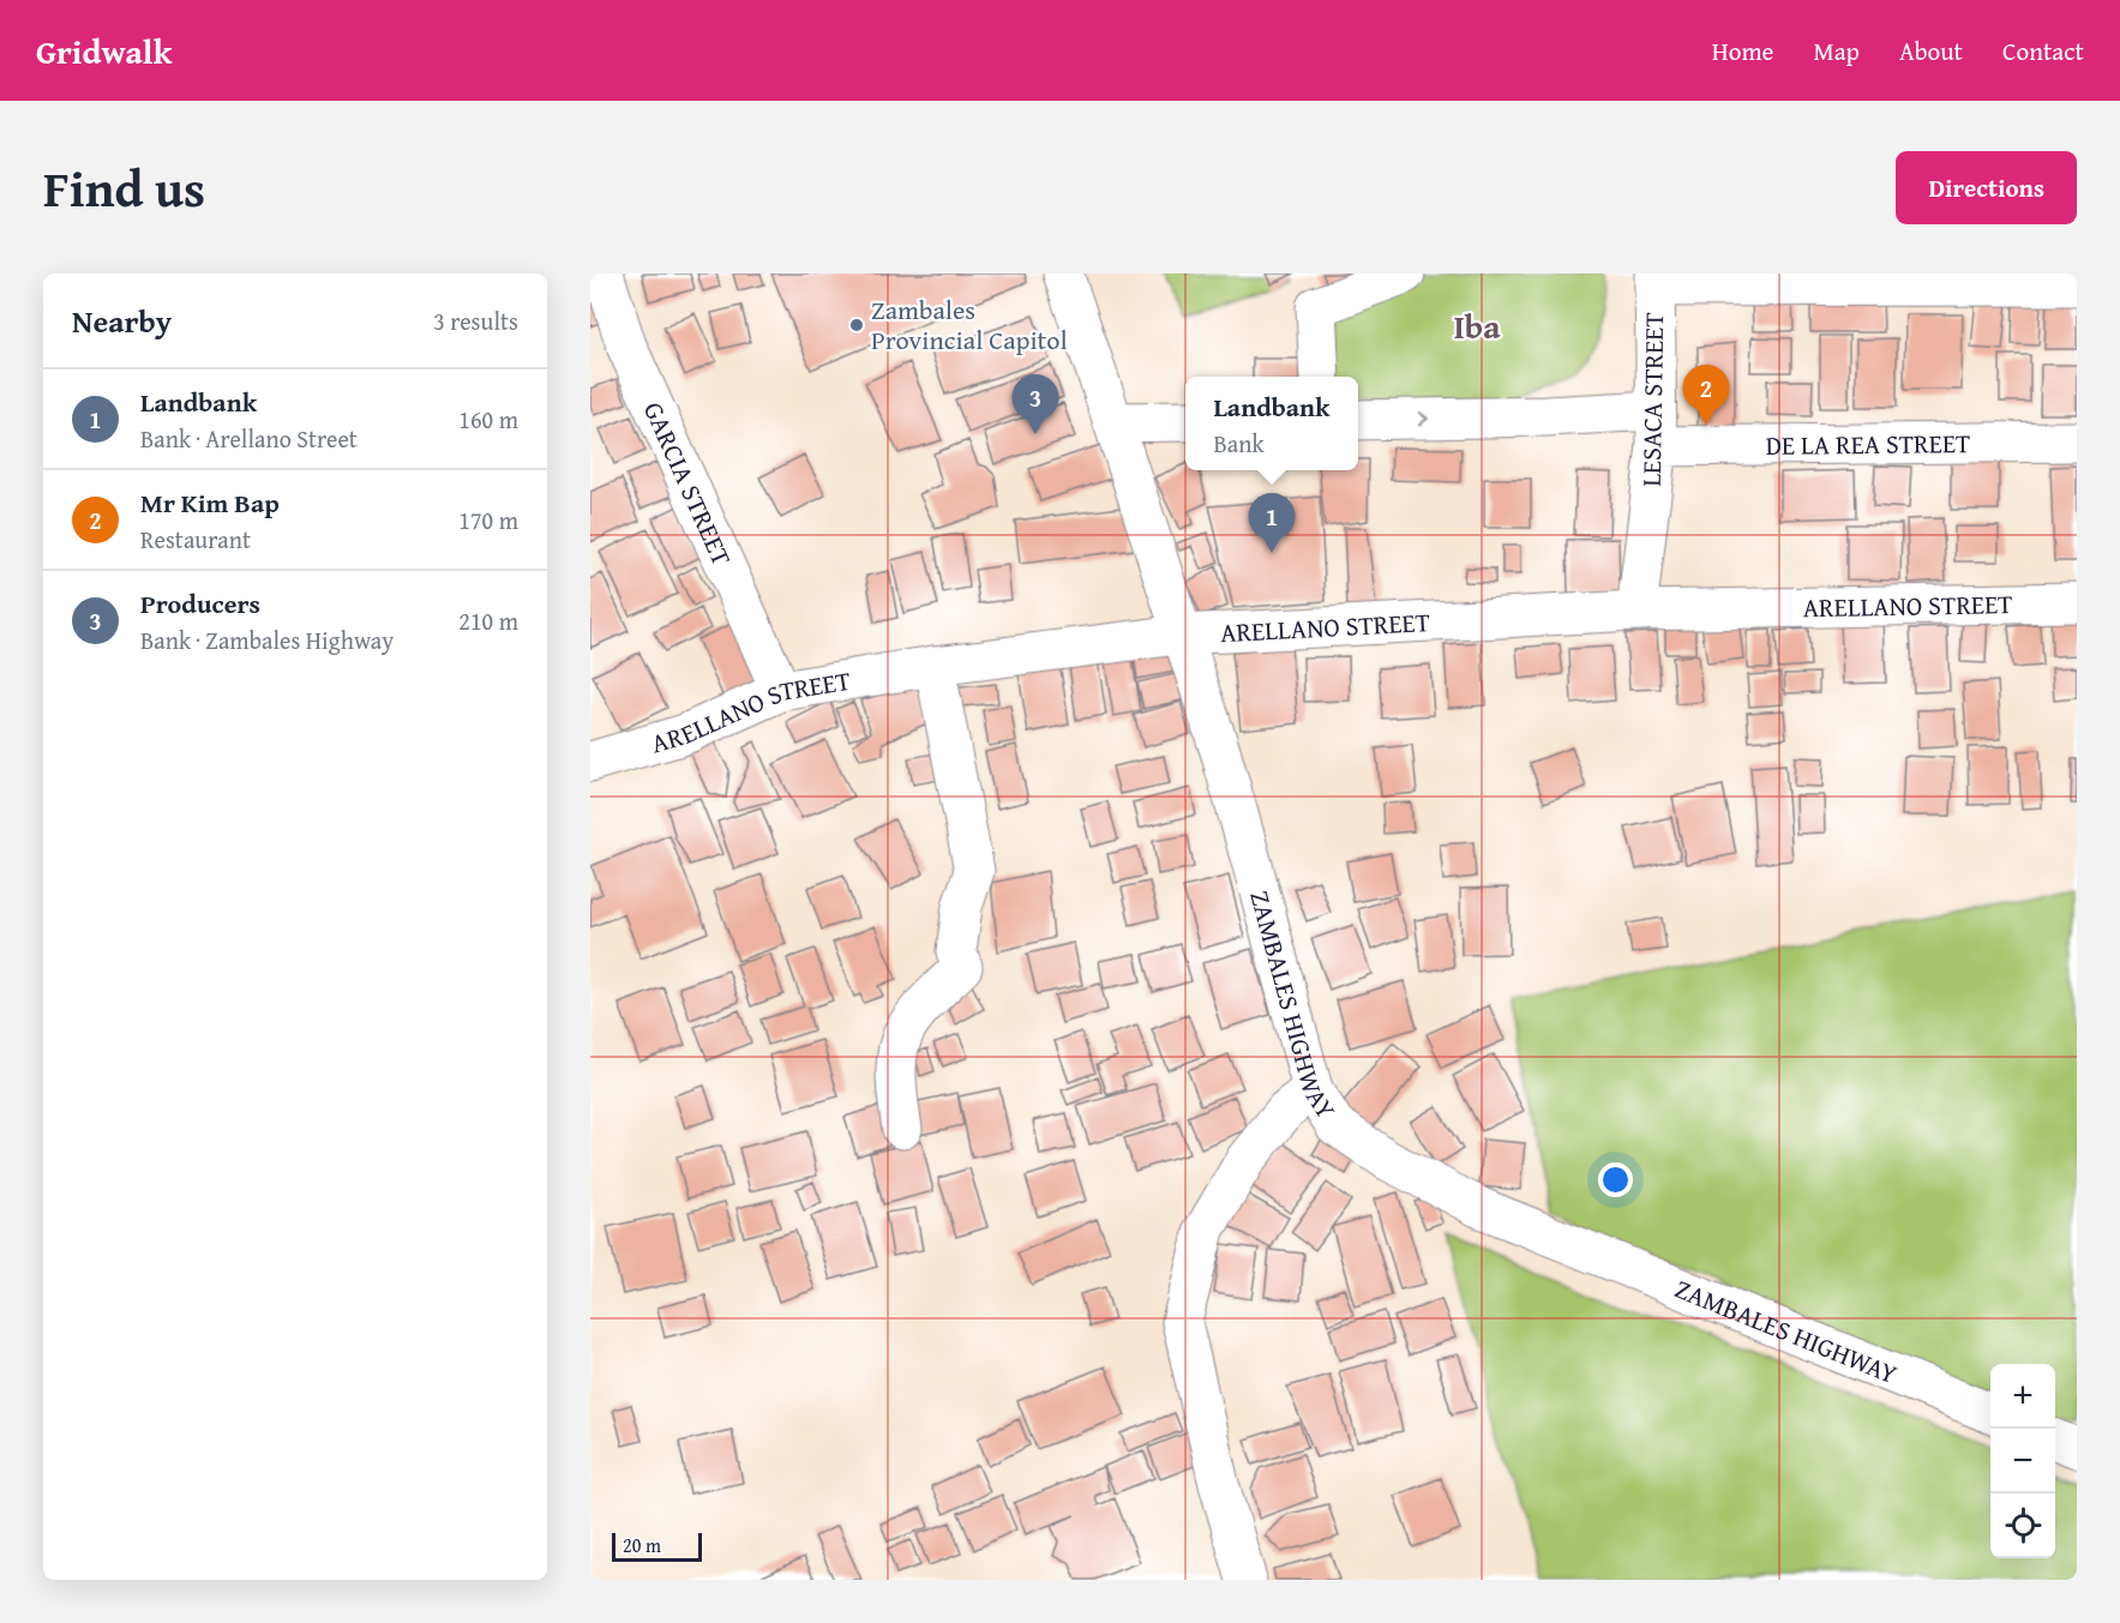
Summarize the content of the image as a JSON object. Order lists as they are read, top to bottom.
{
  "streets": {
    "street": [
      "LESACA STREET",
      "DE LA REA STREET",
      "GARCIA STREET",
      "ARELLANO STREET",
      "ZAMBALES HIGHWAY"
    ]
  },
  "crossings": [
    ["LESACA STREET", "DE LA REA STREET"],
    ["LESACA STREET", "ARELLANO STREET"],
    ["GARCIA STREET", "ARELLANO STREET"],
    ["ARELLANO STREET", "ZAMBALES HIGHWAY"]
  ],
  "one_way": ["DE LA REA STREET"],
  "districts": ["Iba"],
  "places": ["Zambales Provincial Capitol"],
  "scale_bar": "20 m",
  "page": {
    "header": "Gridwalk",
    "nav": [
      "Home",
      "Map",
      "About",
      "Contact"
    ],
    "title": "Find us",
    "buttons": "Directions",
    "heading": ["Nearby", "3 results"],
    "pins": ["2", "3", "1"],
    "list": [
      {
        "mark": "1",
        "name": "Landbank",
        "note": "Bank · Arellano Street",
        "value": "160 m"
      },
      {
        "mark": "2",
        "name": "Mr Kim Bap",
        "note": "Restaurant",
        "value": "170 m"
      },
      {
        "mark": "3",
        "name": "Producers",
        "note": "Bank · Zambales Highway",
        "value": "210 m"
      }
    ],
    "popup": ["Landbank", "Bank"],
    "map_buttons": ["+", "−"],
    "scale": "20 m"
  }
}
